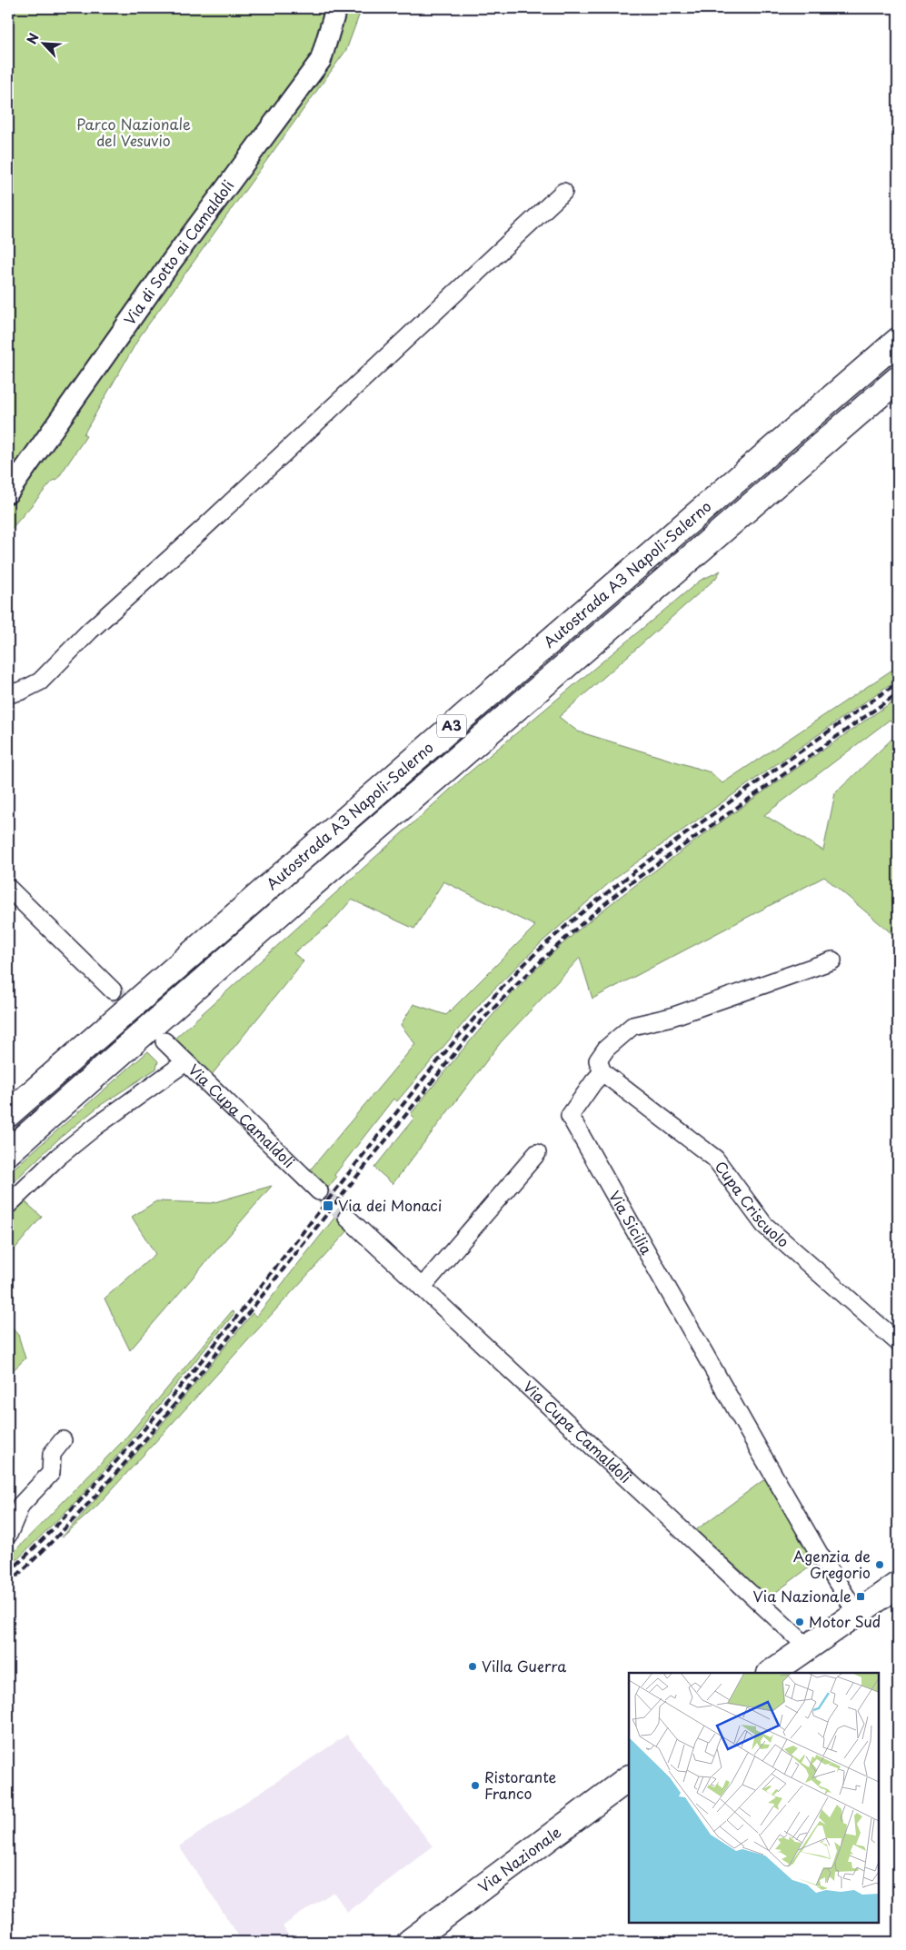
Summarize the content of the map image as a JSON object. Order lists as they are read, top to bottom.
{
  "streets": {
    "main road": ["Autostrada A3 Napoli-Salerno", "A3", "Via Nazionale"],
    "street": [
      "Via di Sotto ai Camaldoli",
      "Via Cupa Camaldoli",
      "Cupa Criscuolo",
      "Via Sicilia"
    ]
  },
  "crossings": [
    ["Cupa Criscuolo", "Via Sicilia"]
  ],
  "parks": ["Parco Nazionale del Vesuvio"],
  "places": {
    "transit": ["Via dei Monaci", "Via Nazionale"],
    "other": [
      "Agenzia de Gregorio",
      "Motor Sud",
      "Villa Guerra",
      "Ristorante Franco"
    ]
  },
  "north": "top left"
}
